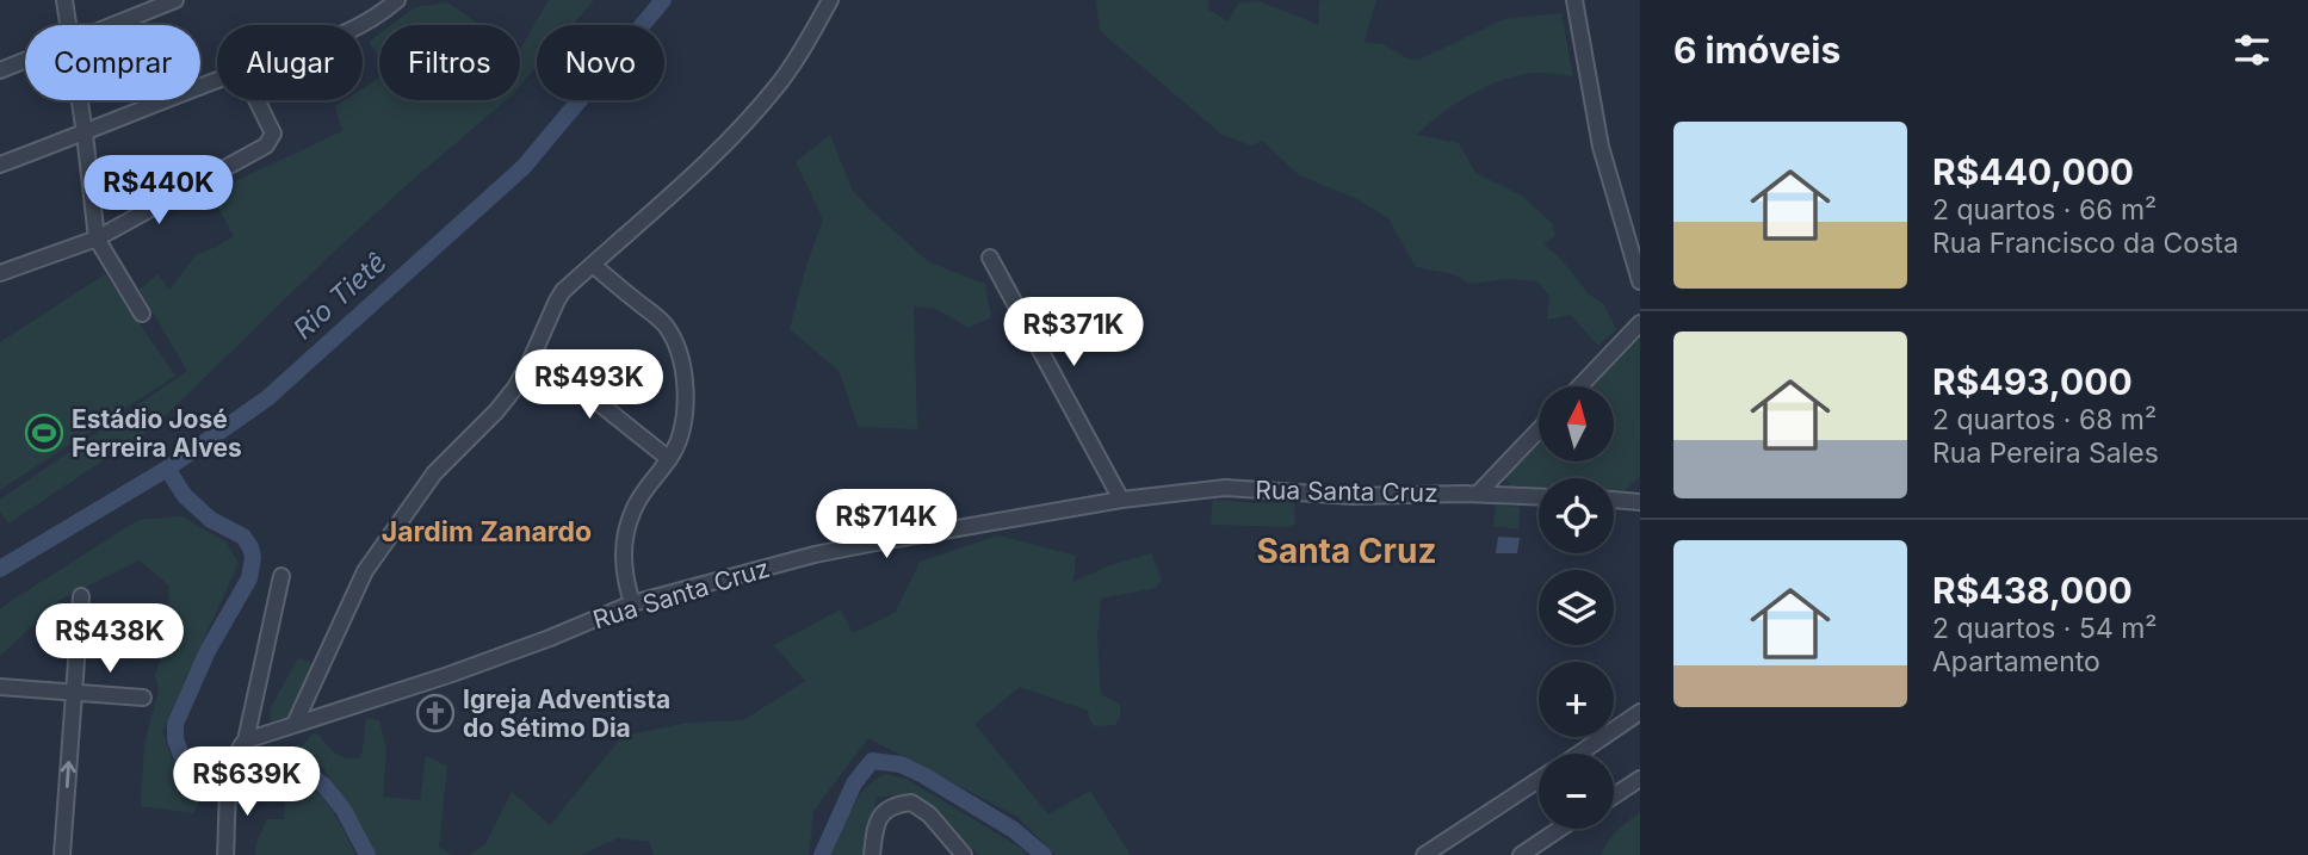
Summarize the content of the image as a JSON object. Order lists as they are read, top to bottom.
{
  "streets": {
    "street": ["Rua Santa Cruz"]
  },
  "districts": ["Jardim Zanardo", "Santa Cruz"],
  "water": ["Rio Tietê"],
  "places": {
    "sports": ["Estádio José Ferreira Alves"],
    "church": ["Igreja Adventista do Sétimo Dia"]
  },
  "north": "top",
  "page": {
    "heading": "6 imóveis",
    "chip": [
      "Comprar",
      "Alugar",
      "Filtros",
      "Novo"
    ],
    "list": [
      {
        "name": "R$440,000",
        "note": "2 quartos · 66 m² · Rua Francisco da Costa"
      },
      {
        "name": "R$493,000",
        "note": "2 quartos · 68 m² · Rua Pereira Sales"
      },
      {
        "name": "R$438,000",
        "note": "2 quartos · 54 m² · Apartamento"
      }
    ],
    "price": [
      "R$440K",
      "R$371K",
      "R$493K",
      "R$714K",
      "R$438K",
      "R$639K"
    ],
    "map_buttons": ["+", "−"]
  }
}
